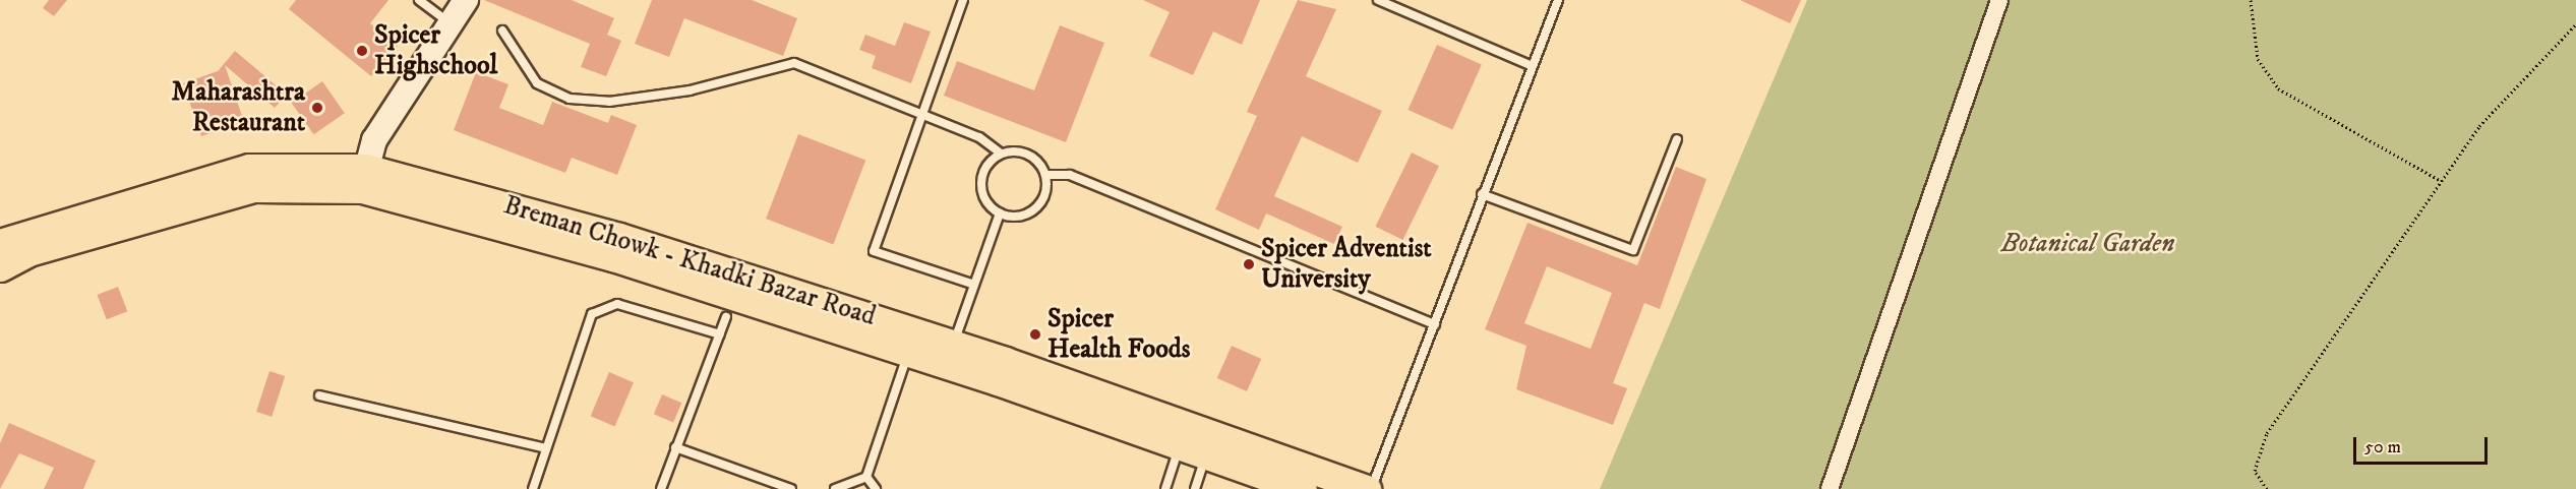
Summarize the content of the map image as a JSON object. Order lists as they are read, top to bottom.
{
  "streets": {
    "main road": ["Breman Chowk - Khadki Bazar Road"]
  },
  "parks": ["Botanical Garden"],
  "places": [
    "Spicer Highschool",
    "Maharashtra Restaurant",
    "Spicer Adventist University",
    "Spicer Health Foods"
  ],
  "scale_bar": "50 m"
}
